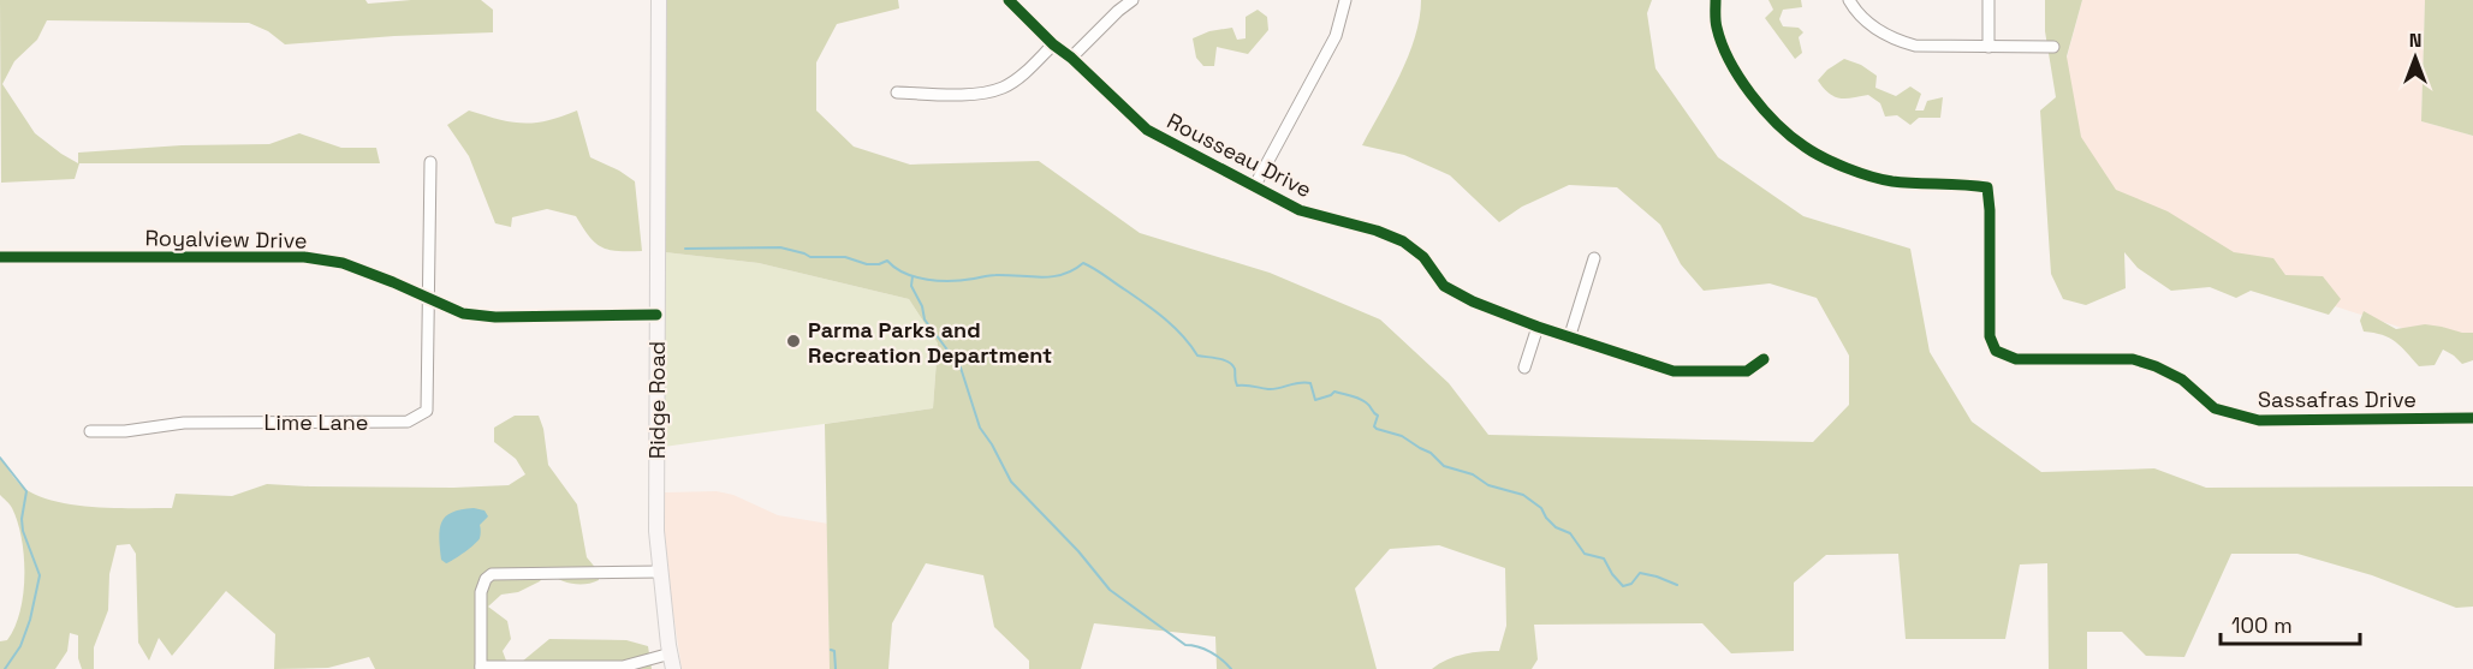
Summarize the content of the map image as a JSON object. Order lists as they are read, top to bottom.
{
  "streets": {
    "main road": ["Ridge Road"],
    "street": [
      "Rousseau Drive",
      "Royalview Drive",
      "Sassafras Drive",
      "Lime Lane"
    ]
  },
  "crossings": [
    ["Royalview Drive", "Ridge Road"],
    ["Royalview Drive", "Lime Lane"]
  ],
  "places": ["Parma Parks and Recreation Department"],
  "scale_bar": "100 m",
  "north": "top"
}
